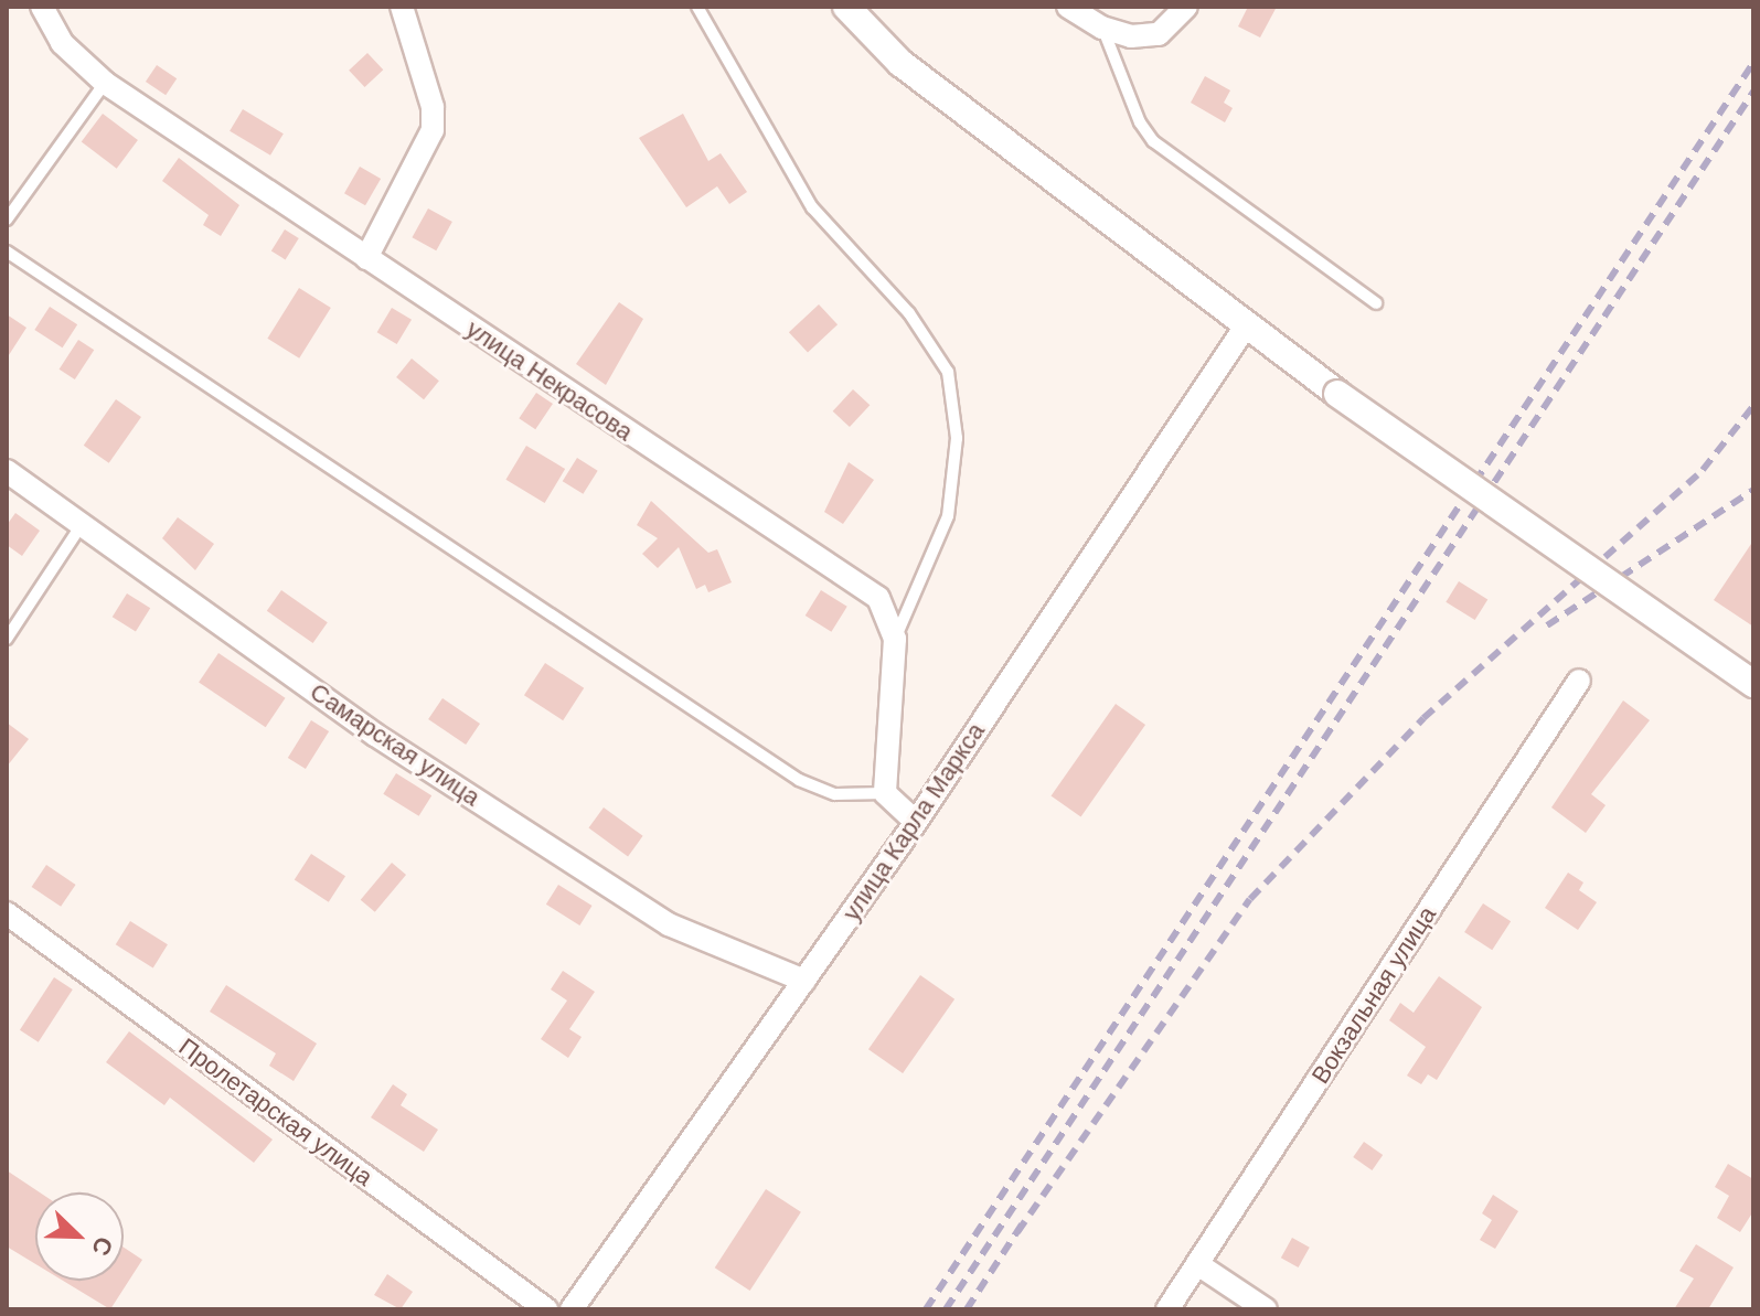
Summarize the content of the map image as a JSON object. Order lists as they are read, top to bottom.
{
  "streets": {
    "street": [
      "улица Некрасова",
      "Самарская улица",
      "улица Карла Маркса",
      "Вокзальная улица",
      "Пролетарская улица"
    ]
  },
  "crossings": [
    ["Самарская улица", "улица Карла Маркса"]
  ],
  "north": "bottom right"
}
